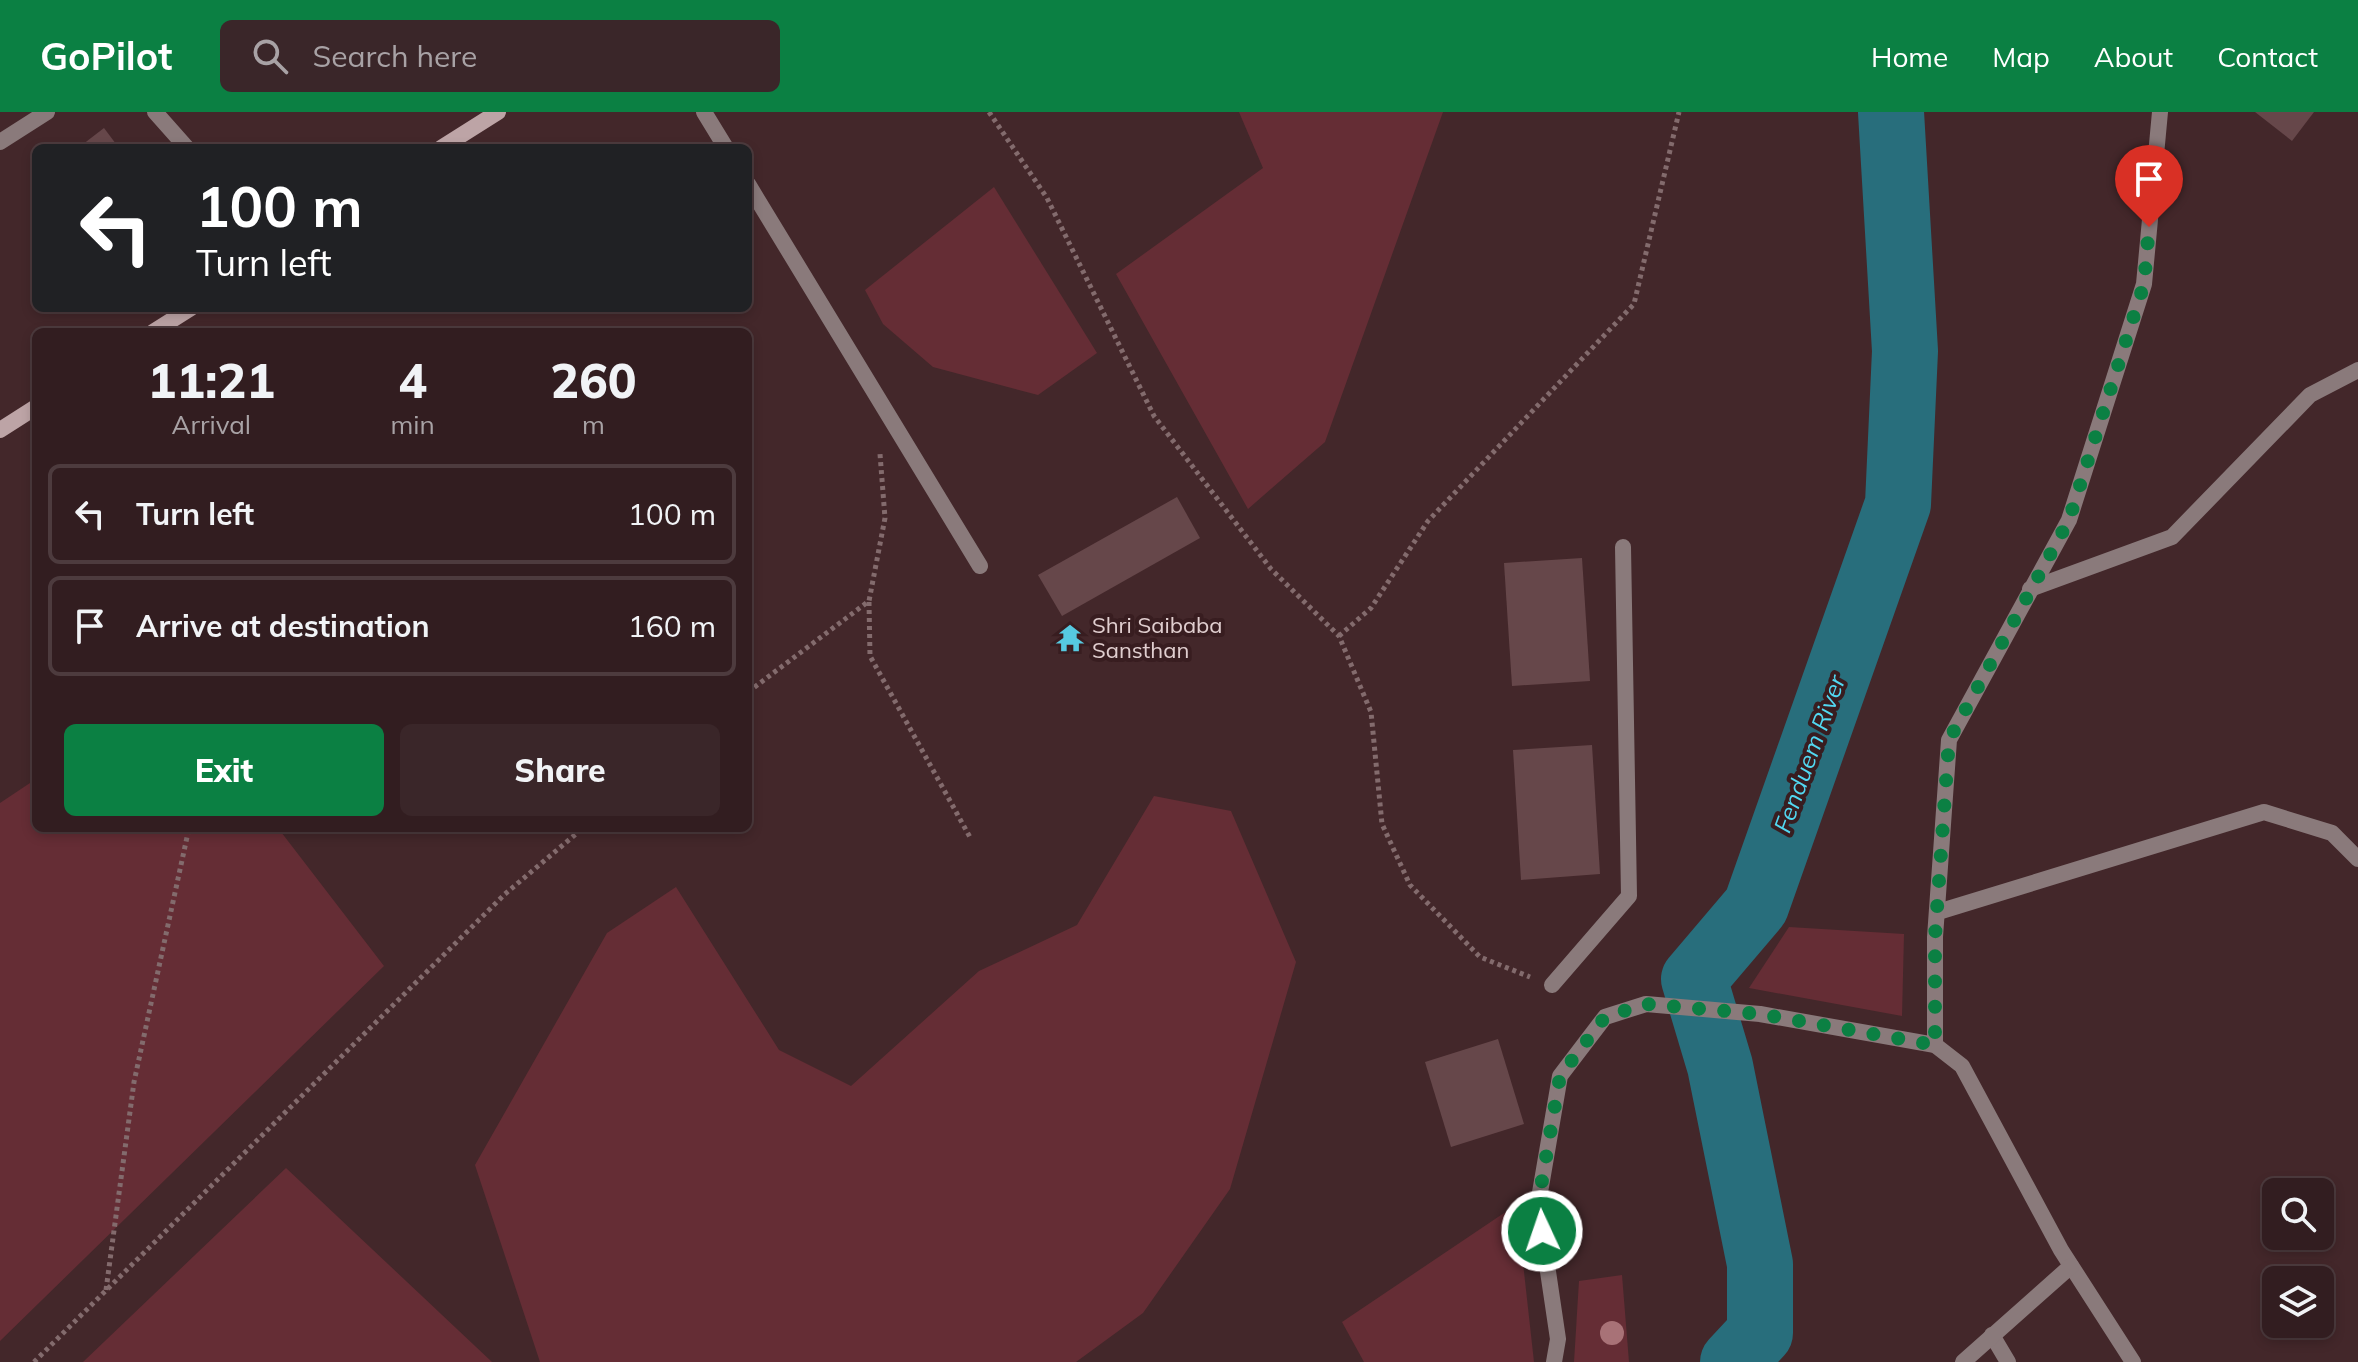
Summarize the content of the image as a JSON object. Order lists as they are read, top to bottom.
{
  "water": ["Fenduem River"],
  "places": {
    "temple": ["Shri Saibaba Sansthan"]
  },
  "page": {
    "header": "GoPilot",
    "search": "Search here",
    "nav": [
      "Home",
      "Map",
      "About",
      "Contact"
    ],
    "turn": ["100 m", "Turn left"],
    "eta": [
      "11:21",
      "Arrival",
      "4",
      "min",
      "260",
      "m"
    ],
    "list": [
      {
        "name": "Turn left",
        "value": "100 m"
      },
      {
        "name": "Arrive at destination",
        "value": "160 m"
      }
    ],
    "buttons": ["Exit", "Share"]
  }
}
